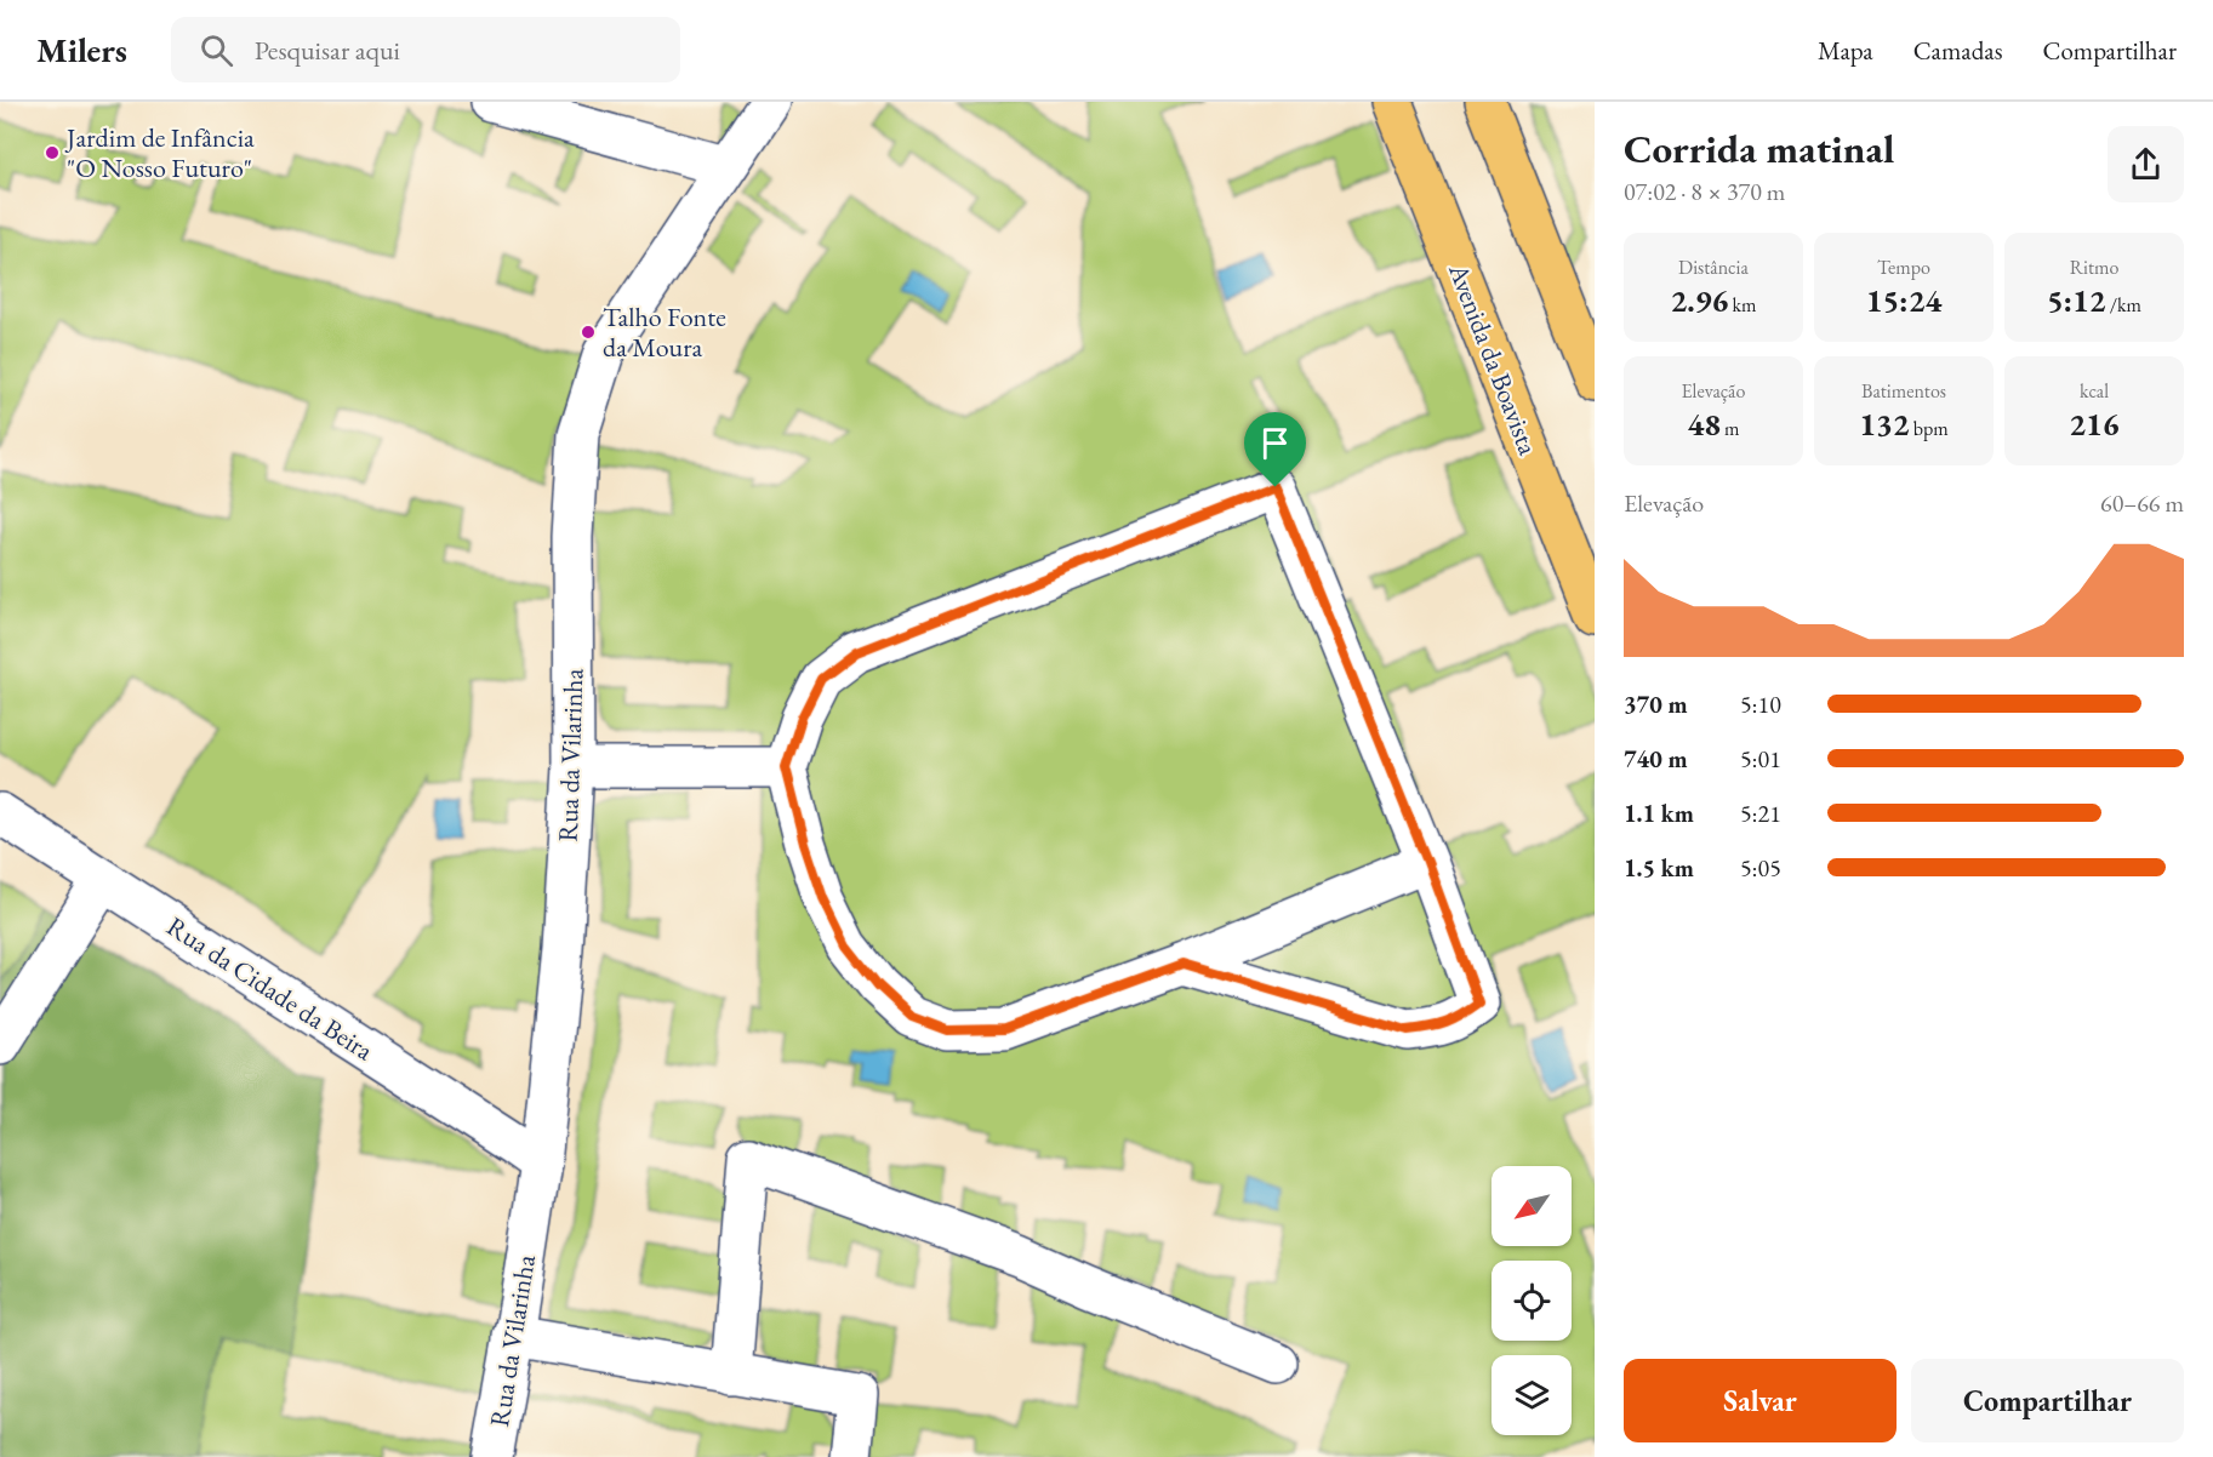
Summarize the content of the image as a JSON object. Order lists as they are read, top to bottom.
{
  "streets": {
    "main road": ["Avenida da Boavista"],
    "street": ["Rua da Vilarinha", "Rua da Cidade da Beira"]
  },
  "crossings": [
    ["Rua da Vilarinha", "Rua da Cidade da Beira"]
  ],
  "places": ["Jardim de Infância \"O Nosso Futuro\"", "Talho Fonte da Moura"],
  "north": "bottom left",
  "page": {
    "header": "Milers",
    "search": "Pesquisar aqui",
    "nav": ["Mapa", "Camadas", "Compartilhar"],
    "heading": ["Corrida matinal", "07:02 · 8 × 370 m"],
    "stats": [
      ["Distância", "2.96 km"],
      ["Tempo", "15:24"],
      ["Ritmo", "5:12 /km"],
      ["Elevação", "48 m"],
      ["Batimentos", "132 bpm"],
      ["kcal", "216"]
    ],
    "chart": ["Elevação", "60–66 m"],
    "list": [
      {
        "name": "370 m",
        "note": "5:10"
      },
      {
        "name": "740 m",
        "note": "5:01"
      },
      {
        "name": "1.1 km",
        "note": "5:21"
      },
      {
        "name": "1.5 km",
        "note": "5:05"
      }
    ],
    "buttons": ["Salvar", "Compartilhar"]
  }
}
